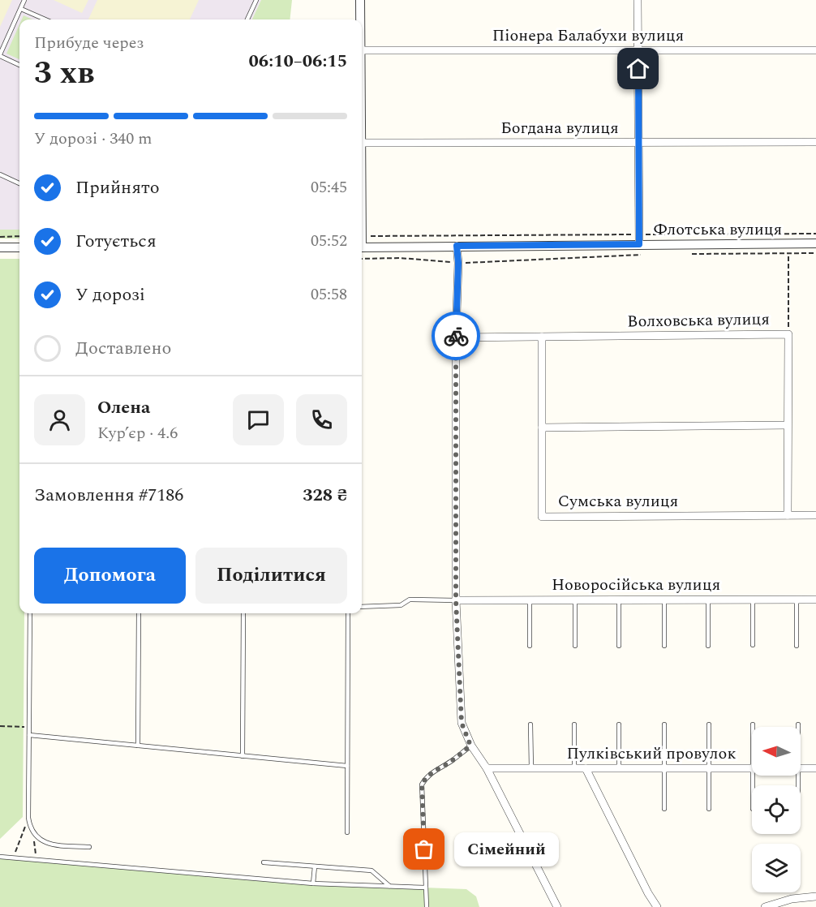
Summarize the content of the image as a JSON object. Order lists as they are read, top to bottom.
{
  "streets": {
    "street": [
      "Піонера Балабухи вулиця",
      "Богдана вулиця",
      "Флотська вулиця",
      "Волховська вулиця",
      "Сумська вулиця",
      "Новоросійська вулиця",
      "Пулківський провулок"
    ]
  },
  "crossings": [
    ["Волховська вулиця", "Сумська вулиця"]
  ],
  "places": ["Сімейний"],
  "north": "left",
  "page": {
    "heading": ["3 хв", "Прибуде через", "06:10–06:15"],
    "panel": [
      "Олена",
      "Кур’єр · 4.6",
      "Замовлення #7186",
      "328 ₴"
    ],
    "bar": "У дорозі · 340 m",
    "list": [
      ["Прийнято", "05:45"],
      ["Готується", "05:52"],
      ["У дорозі", "05:58"],
      "Доставлено"
    ],
    "buttons": ["Допомога", "Поділитися"],
    "bubble": "Сімейний"
  }
}
